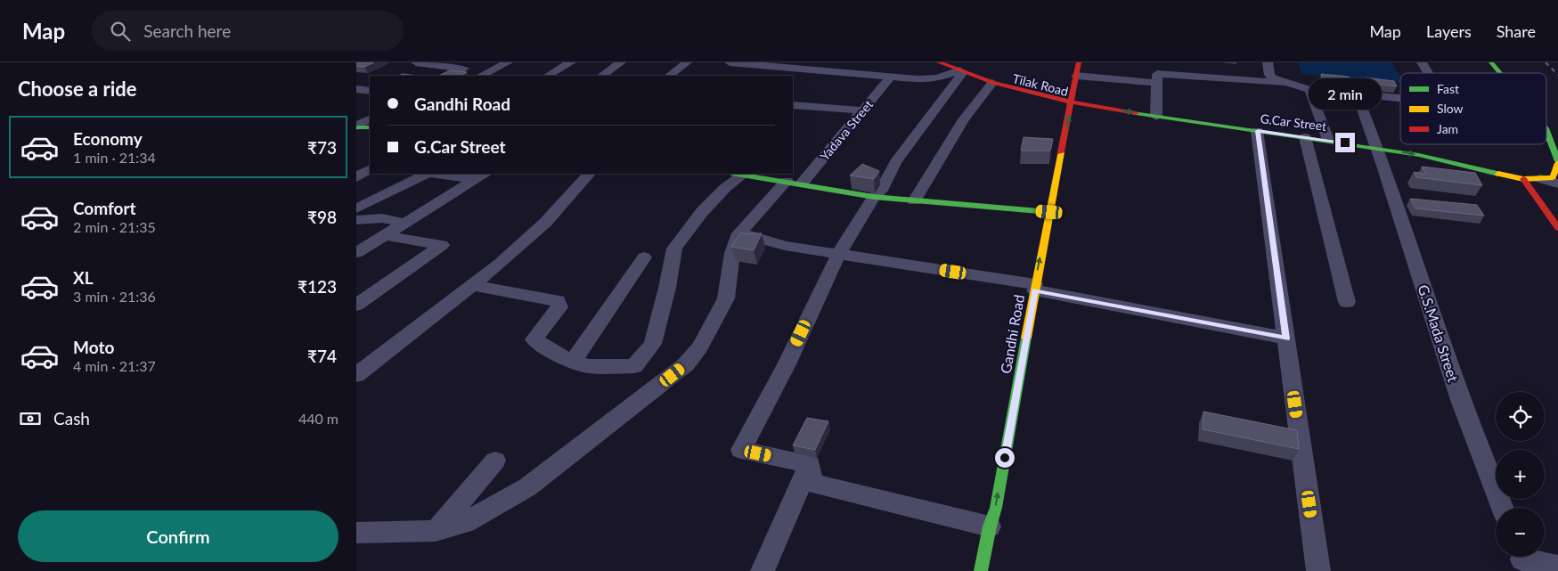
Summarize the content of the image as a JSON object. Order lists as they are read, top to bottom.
{
  "streets": {
    "street": [
      "Tilak Road",
      "G.Car Street",
      "Yadava Street",
      "G.S.Mada Street",
      "Gandhi Road"
    ]
  },
  "crossings": [
    ["Tilak Road", "G.Car Street"],
    ["Tilak Road", "Gandhi Road"],
    ["G.Car Street", "G.S.Mada Street"],
    ["G.Car Street", "Gandhi Road"]
  ],
  "one_way": ["Gandhi Road"],
  "legend": ["Fast", "Slow", "Jam"],
  "page": {
    "header": "Map",
    "search": "Search here",
    "nav": ["Map", "Layers", "Share"],
    "heading": "Choose a ride",
    "banner": ["Gandhi Road", "G.Car Street"],
    "bubble": "2 min",
    "list": [
      {
        "name": "Economy",
        "note": "1 min · 21:34",
        "value": "₹73"
      },
      {
        "name": "Comfort",
        "note": "2 min · 21:35",
        "value": "₹98"
      },
      {
        "name": "XL",
        "note": "3 min · 21:36",
        "value": "₹123"
      },
      {
        "name": "Moto",
        "note": "4 min · 21:37",
        "value": "₹74"
      }
    ],
    "map_buttons": ["+", "−"],
    "pay": ["Cash", "440 m"],
    "buttons": "Confirm"
  }
}
